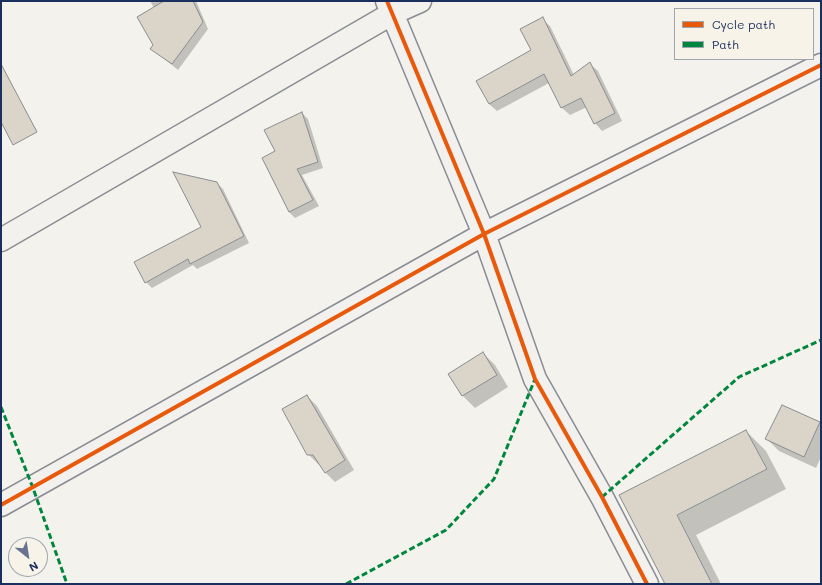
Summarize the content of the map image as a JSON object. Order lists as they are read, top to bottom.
{
  "legend": ["Cycle path", "Path"],
  "north": "bottom right"
}
